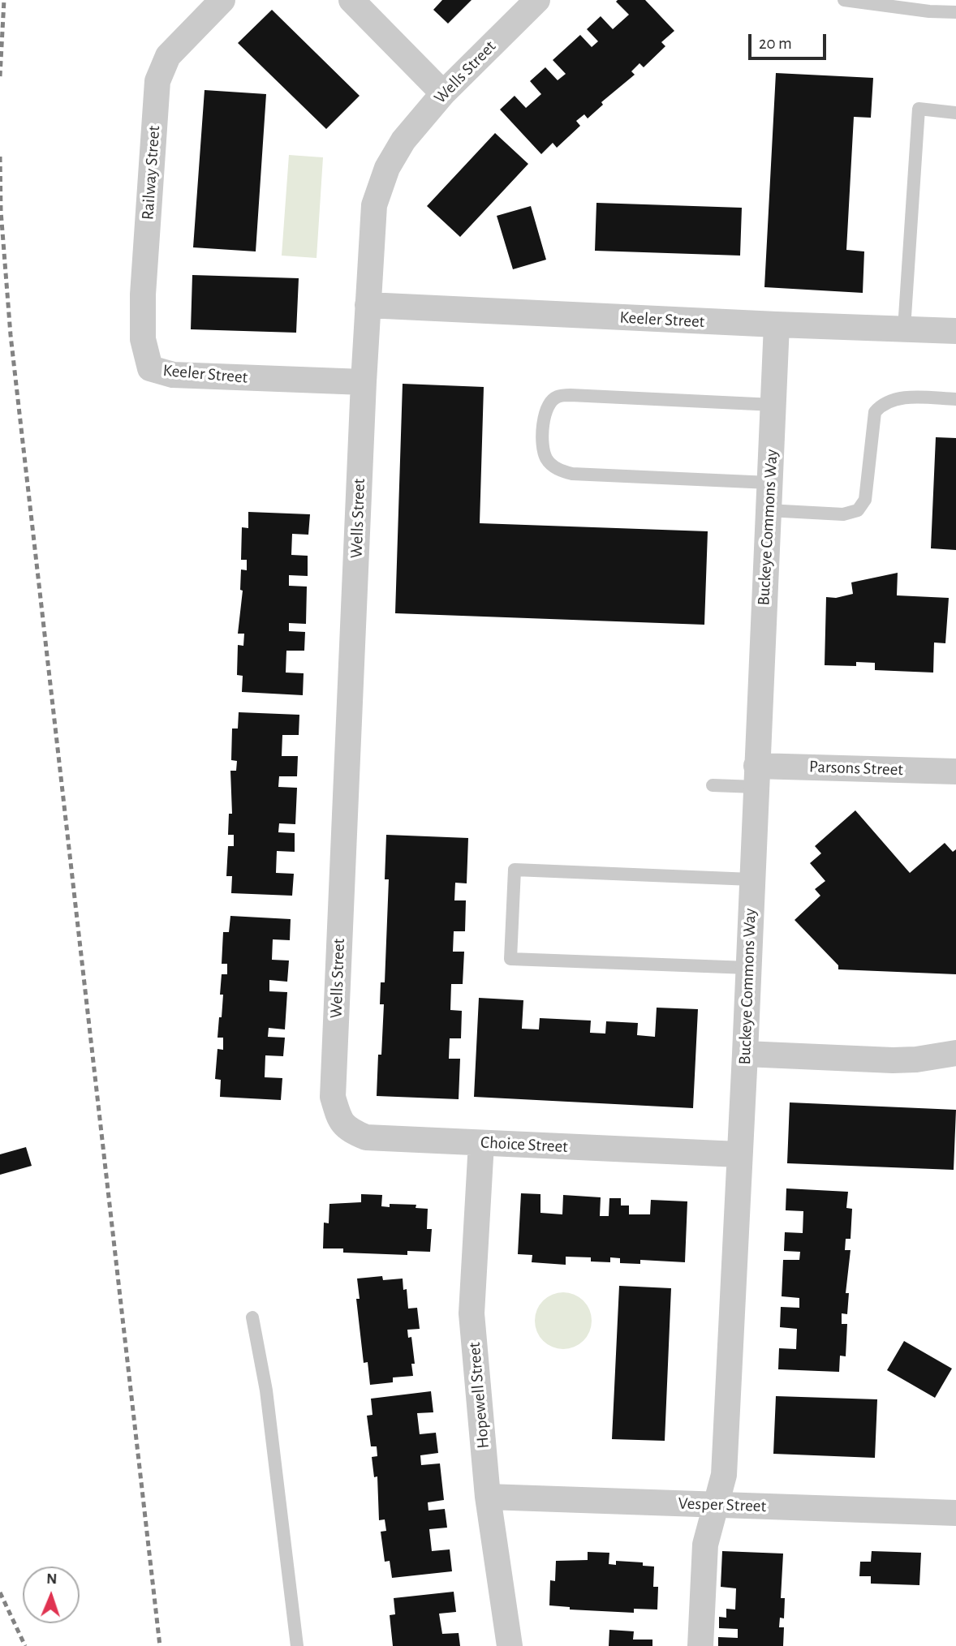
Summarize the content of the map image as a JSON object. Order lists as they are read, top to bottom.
{
  "streets": {
    "street": [
      "Wells Street",
      "Railway Street",
      "Keeler Street",
      "Buckeye Commons Way",
      "Parsons Street",
      "Choice Street",
      "Hopewell Street",
      "Vesper Street"
    ]
  },
  "crossings": [
    ["Wells Street", "Keeler Street"],
    ["Wells Street", "Choice Street"],
    ["Railway Street", "Keeler Street"],
    ["Keeler Street", "Buckeye Commons Way"],
    ["Buckeye Commons Way", "Parsons Street"],
    ["Buckeye Commons Way", "Choice Street"],
    ["Buckeye Commons Way", "Vesper Street"],
    ["Choice Street", "Hopewell Street"],
    ["Hopewell Street", "Vesper Street"]
  ],
  "scale_bar": "20 m",
  "north": "top"
}
